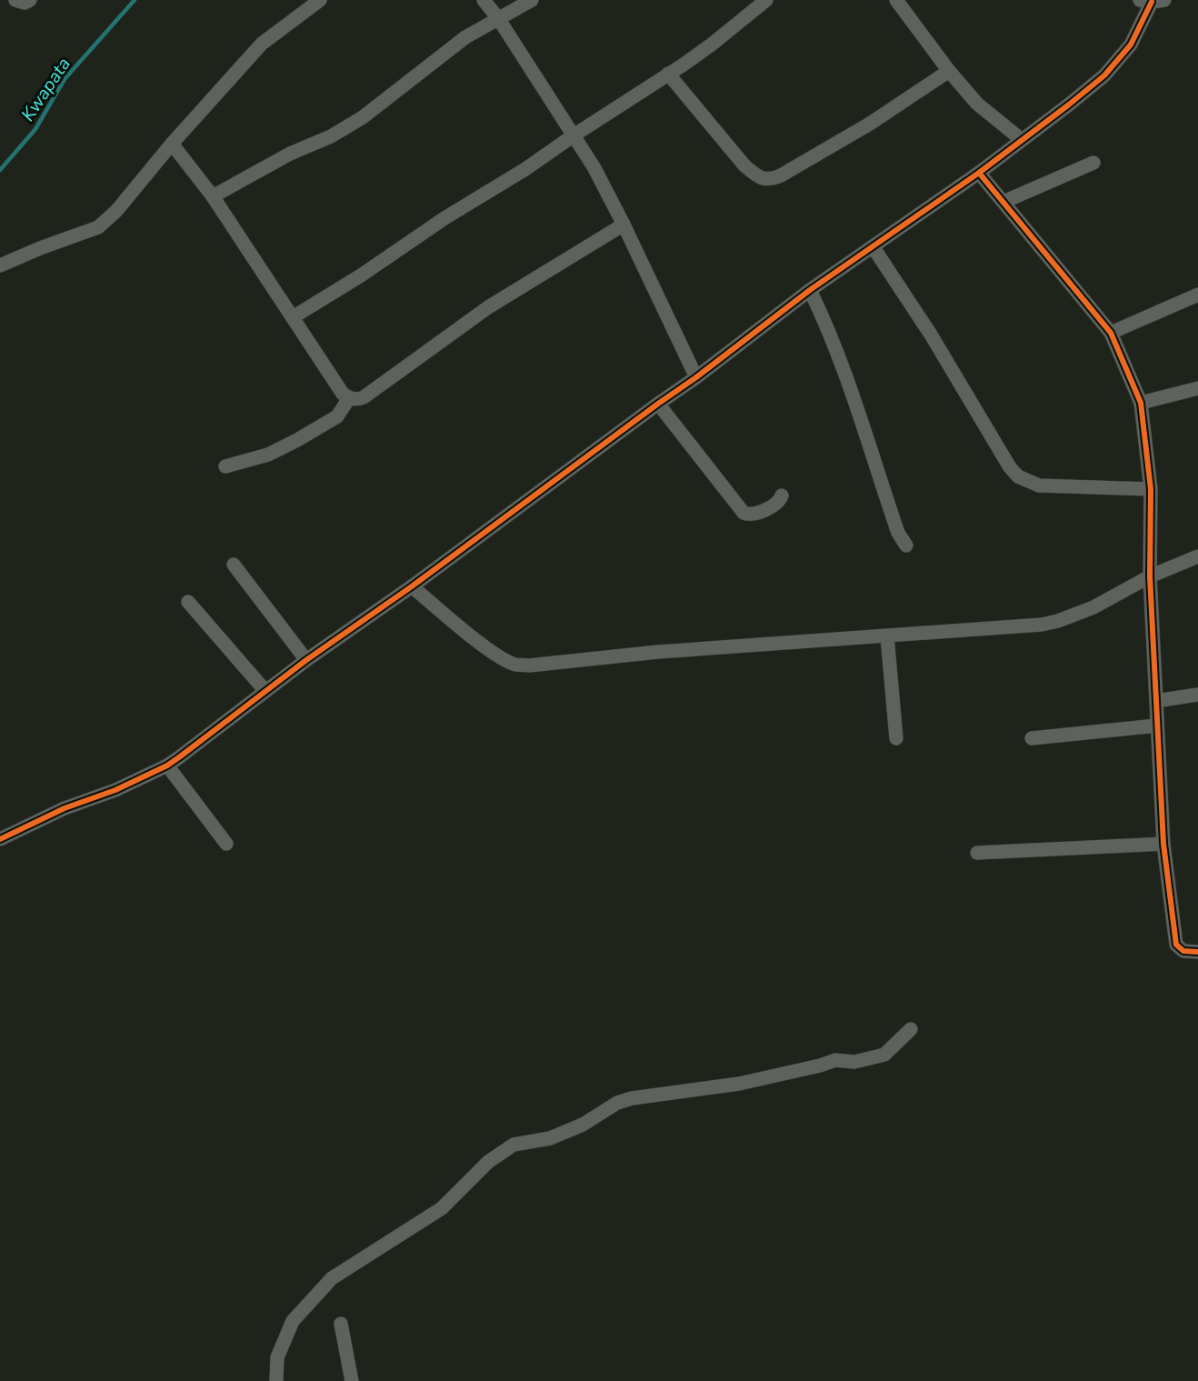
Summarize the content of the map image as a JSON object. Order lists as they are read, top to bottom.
{
  "water": ["Kwapata"]
}
